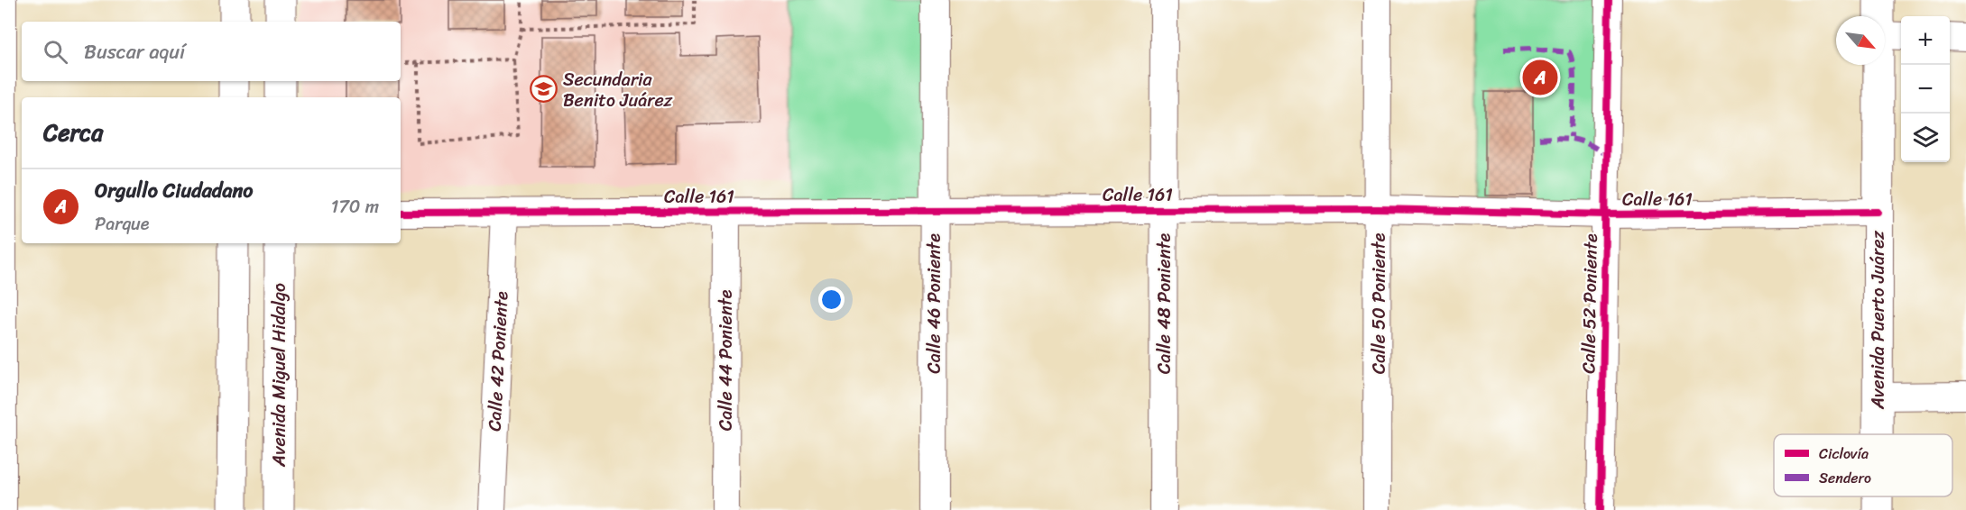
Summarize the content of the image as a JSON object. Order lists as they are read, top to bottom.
{
  "streets": {
    "main road": ["Avenida Puerto Juárez", "Avenida Miguel Hidalgo"],
    "street": [
      "Calle 161",
      "Calle 46 Poniente",
      "Calle 48 Poniente",
      "Calle 50 Poniente",
      "Calle 52 Poniente",
      "Calle 44 Poniente",
      "Calle 42 Poniente"
    ]
  },
  "crossings": [
    ["Calle 161", "Calle 46 Poniente"],
    ["Calle 161", "Calle 48 Poniente"],
    ["Calle 161", "Calle 50 Poniente"],
    ["Calle 161", "Calle 52 Poniente"],
    ["Calle 161", "Avenida Puerto Juárez"],
    ["Calle 161", "Calle 44 Poniente"],
    ["Calle 161", "Calle 42 Poniente"]
  ],
  "places": {
    "school or university": ["Secundaria Benito Juárez"]
  },
  "legend": ["Ciclovía", "Sendero"],
  "north": "bottom right",
  "page": {
    "map_buttons": ["+", "−"],
    "search": "Buscar aquí",
    "pins": "A",
    "heading": "Cerca",
    "list": [
      {
        "mark": "A",
        "name": "Orgullo Ciudadano",
        "note": "Parque",
        "value": "170 m"
      }
    ]
  }
}
